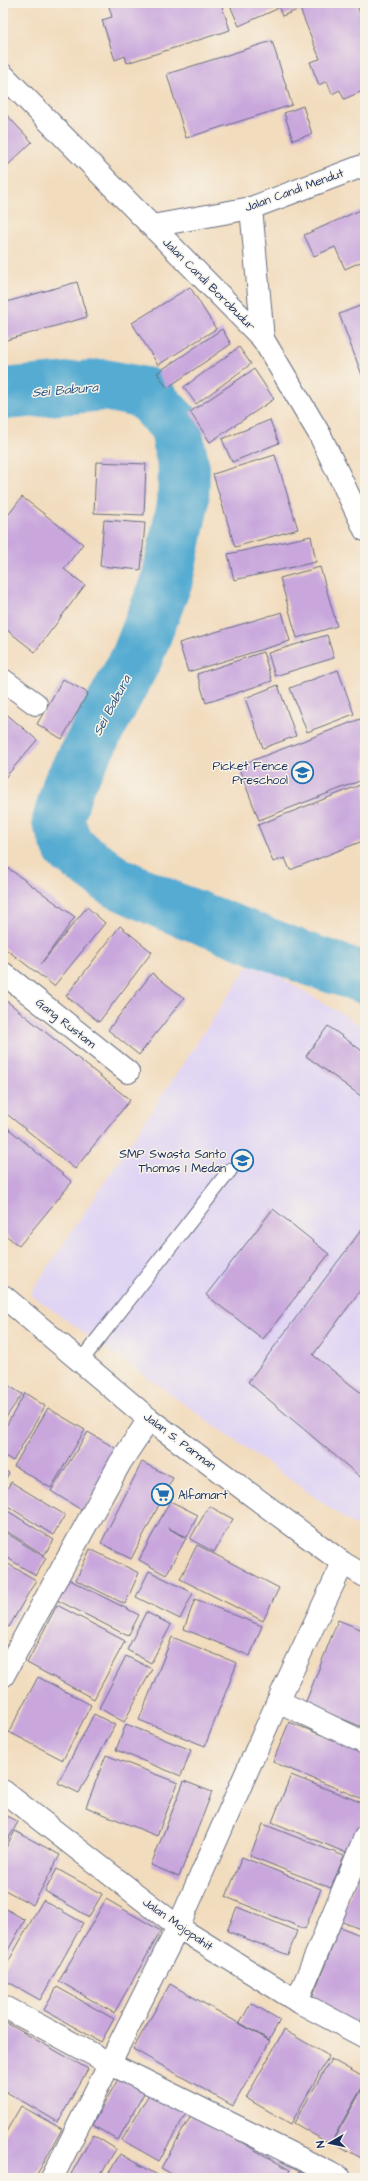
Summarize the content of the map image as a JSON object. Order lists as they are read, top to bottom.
{
  "streets": {
    "street": [
      "Jalan Candi Mendut",
      "Jalan Candi Borobudur",
      "Gang Rustam",
      "Jalan S. Parman",
      "Jalan Mojopahit"
    ]
  },
  "crossings": [
    ["Jalan Candi Mendut", "Jalan Candi Borobudur"]
  ],
  "water": ["Sei Babura"],
  "places": {
    "school or university": ["Picket Fence Preschool", "SMP Swasta Santo Thomas 1 Medan"],
    "supermarket": ["Alfamart"]
  },
  "north": "left"
}
